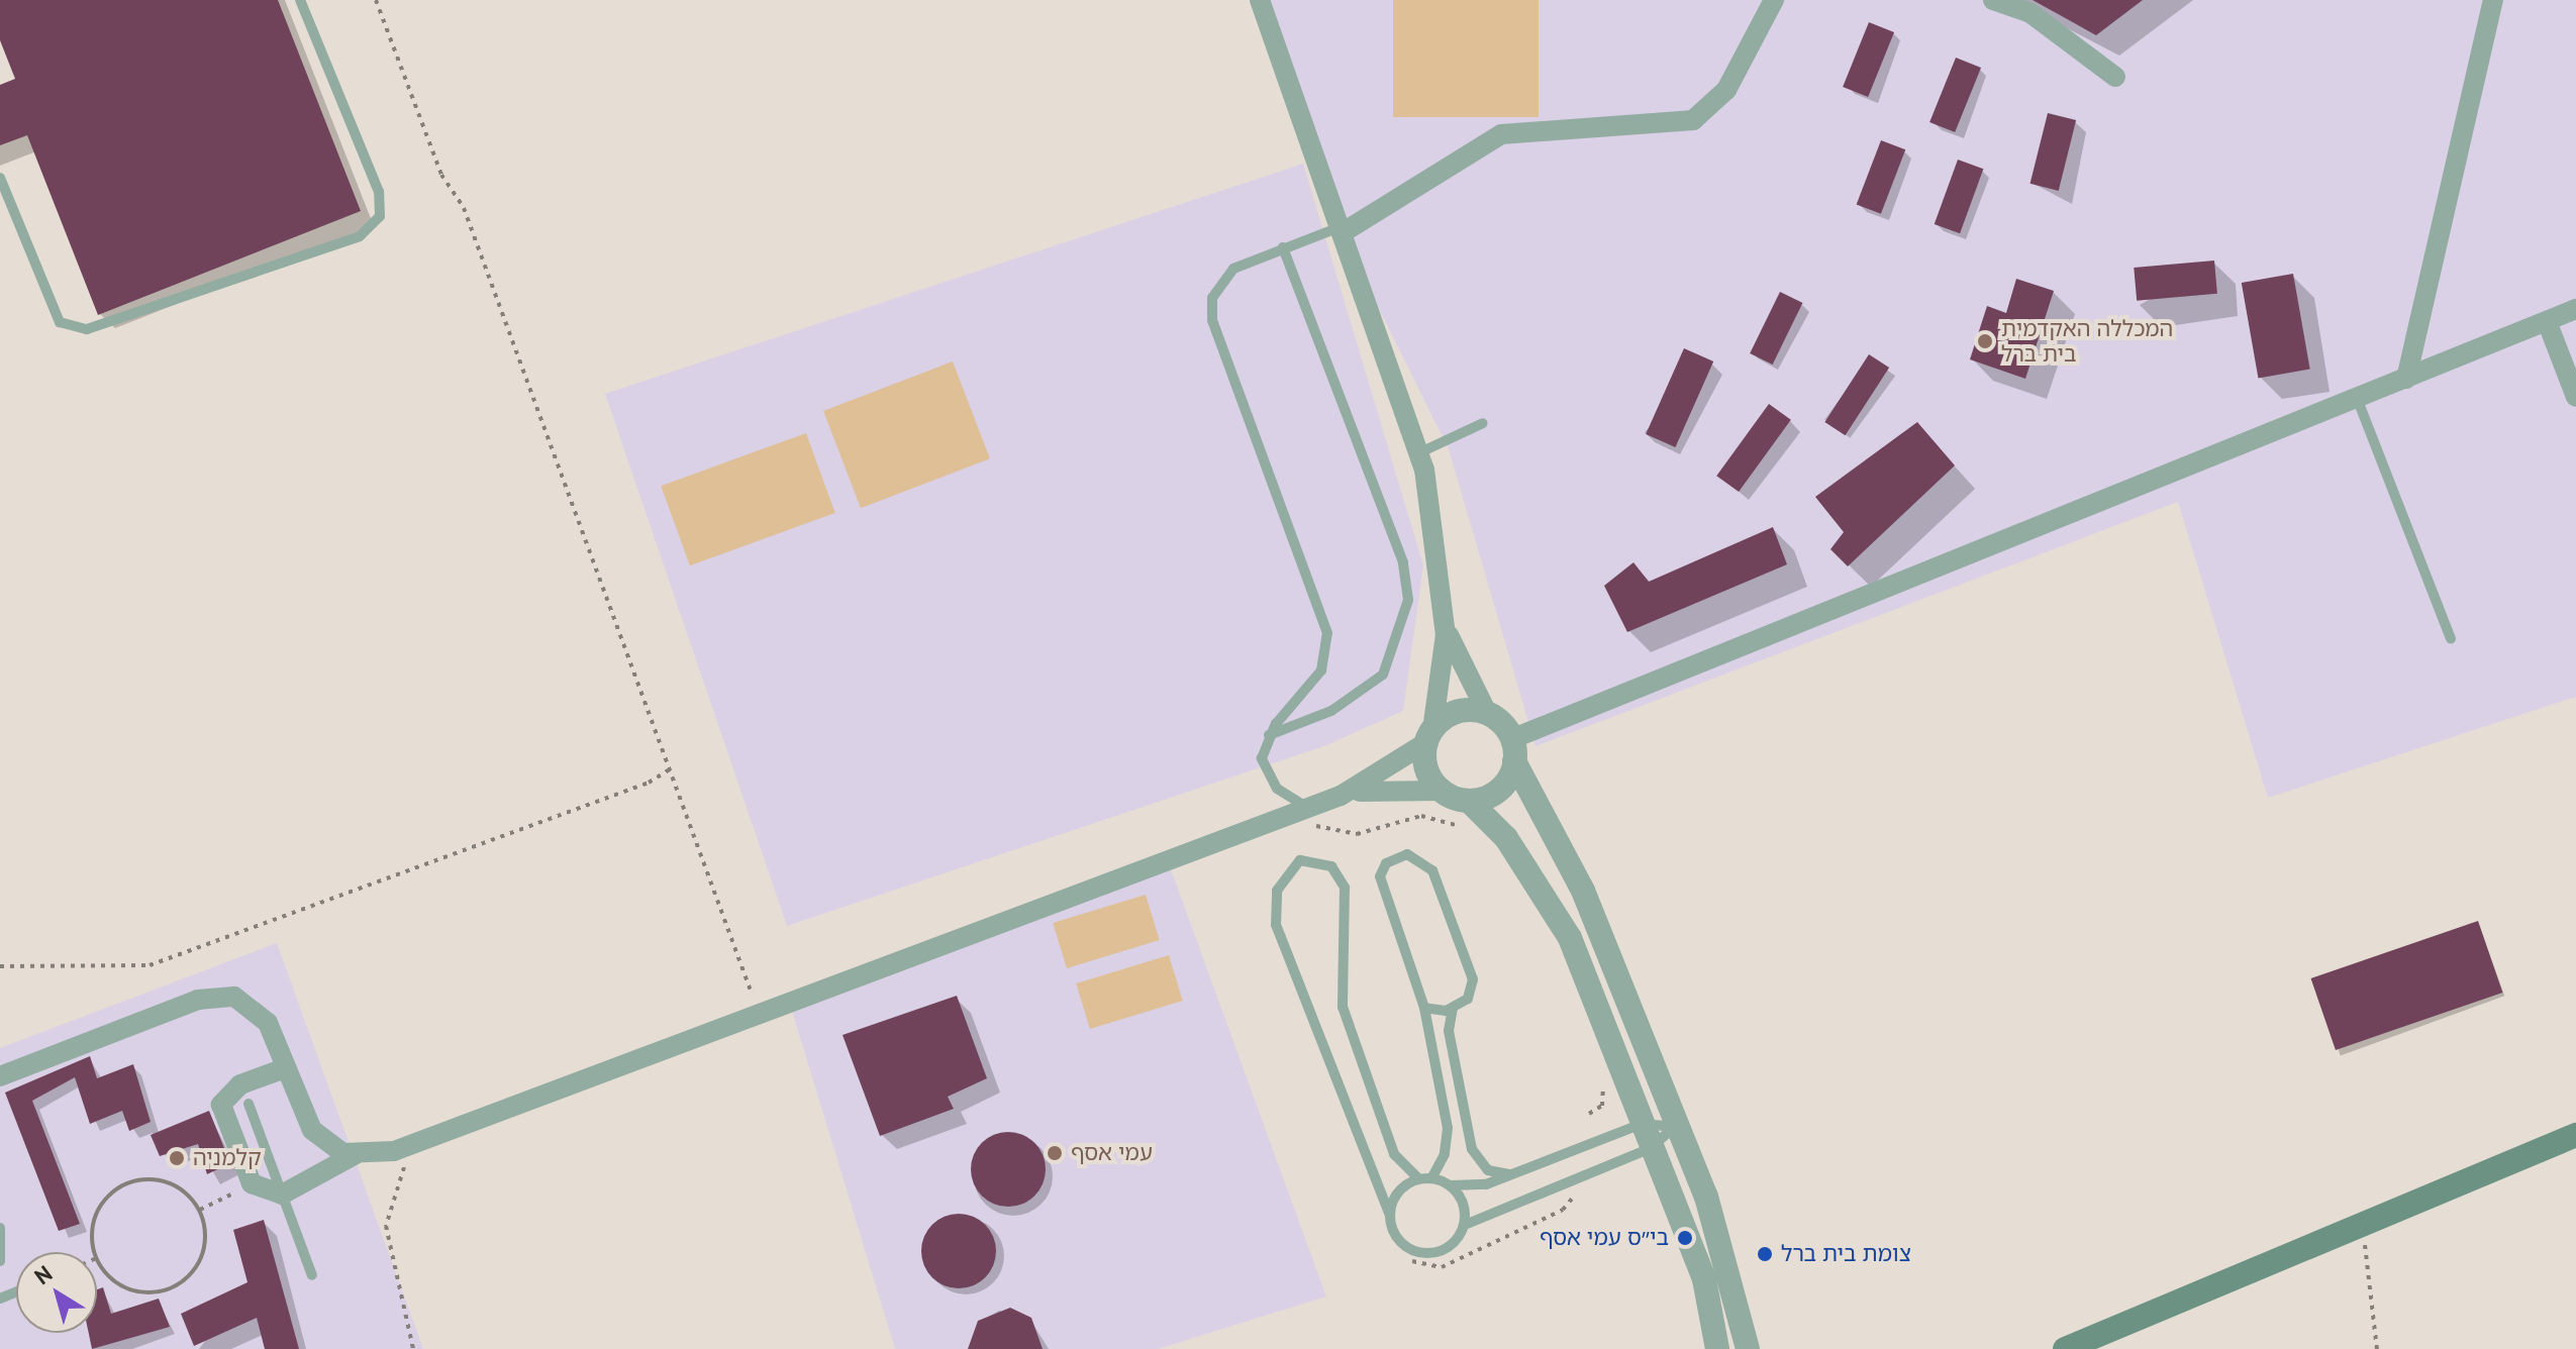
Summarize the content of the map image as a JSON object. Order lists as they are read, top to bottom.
{
  "places": [
    "המכללה האקדמית בית ברל",
    "עמי אסף",
    "קלמניה",
    "בי״ס עמי אסף",
    "צומת בית ברל"
  ],
  "north": "top left"
}
